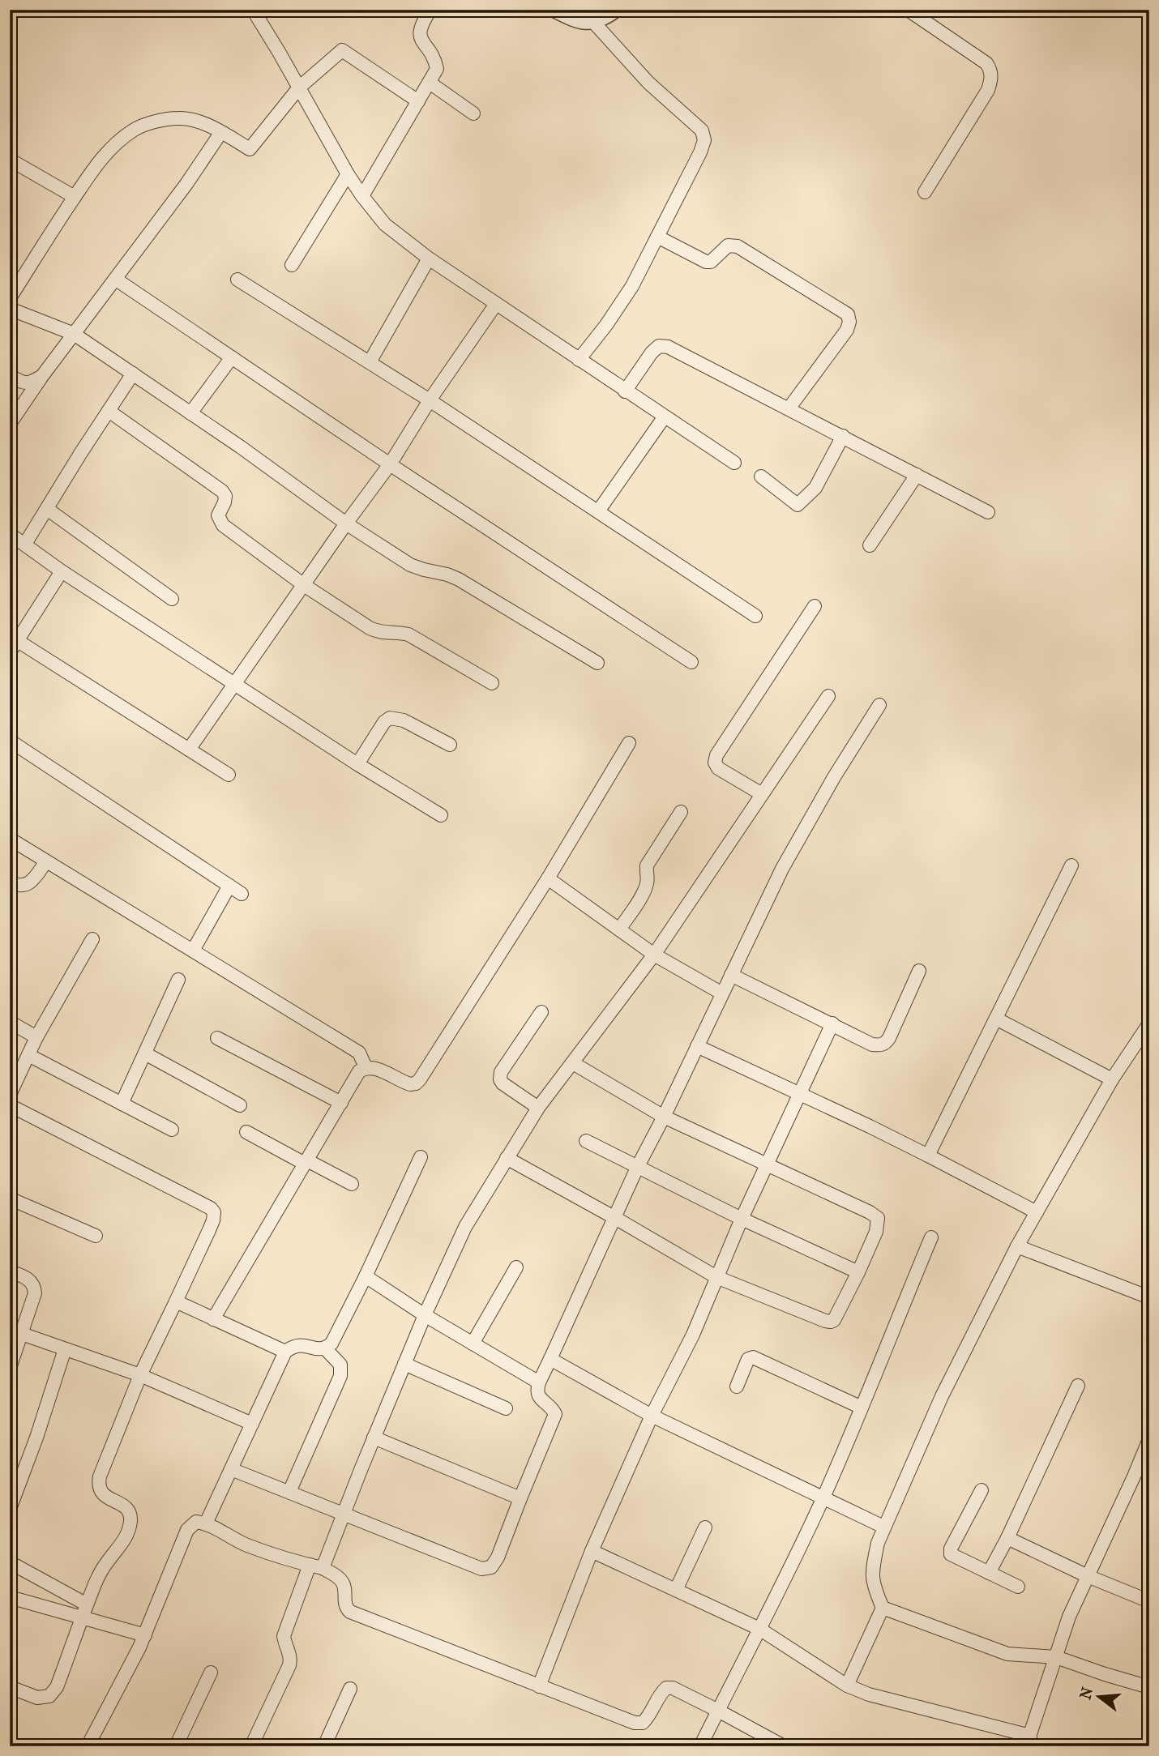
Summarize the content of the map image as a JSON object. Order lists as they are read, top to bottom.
{
  "north": "left"
}
